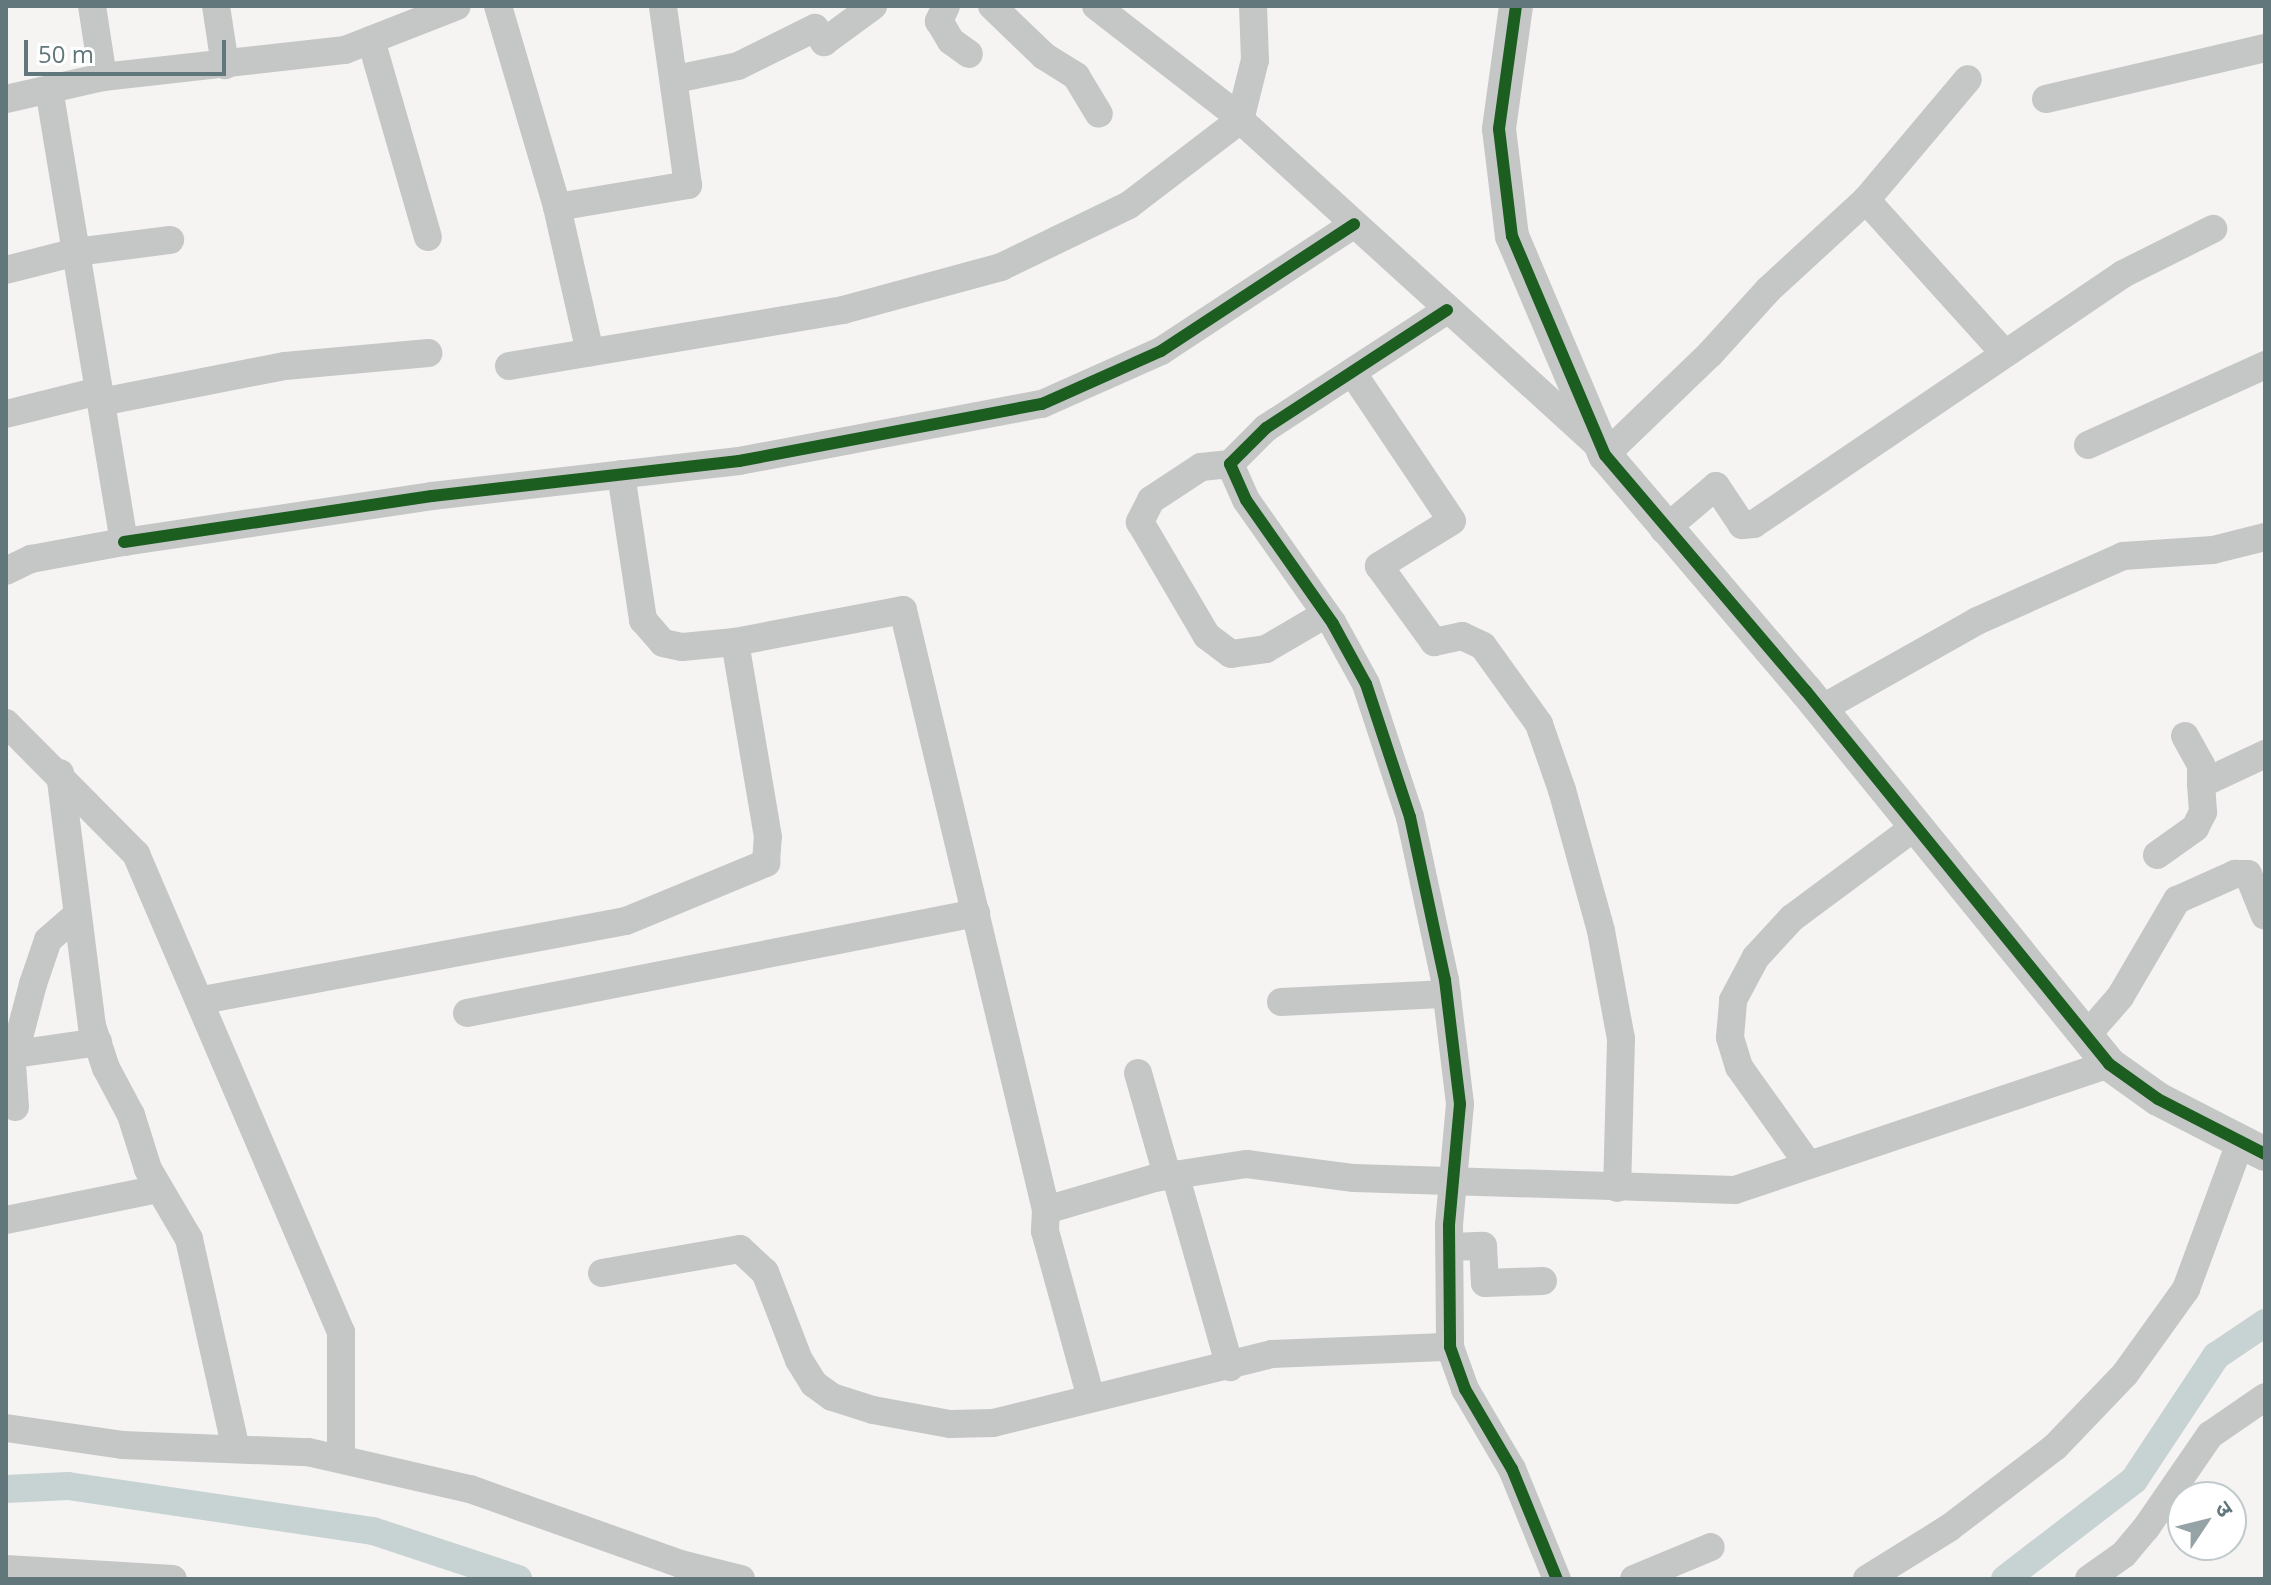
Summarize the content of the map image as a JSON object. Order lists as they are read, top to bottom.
{
  "scale_bar": "50 m",
  "north": "top right"
}
